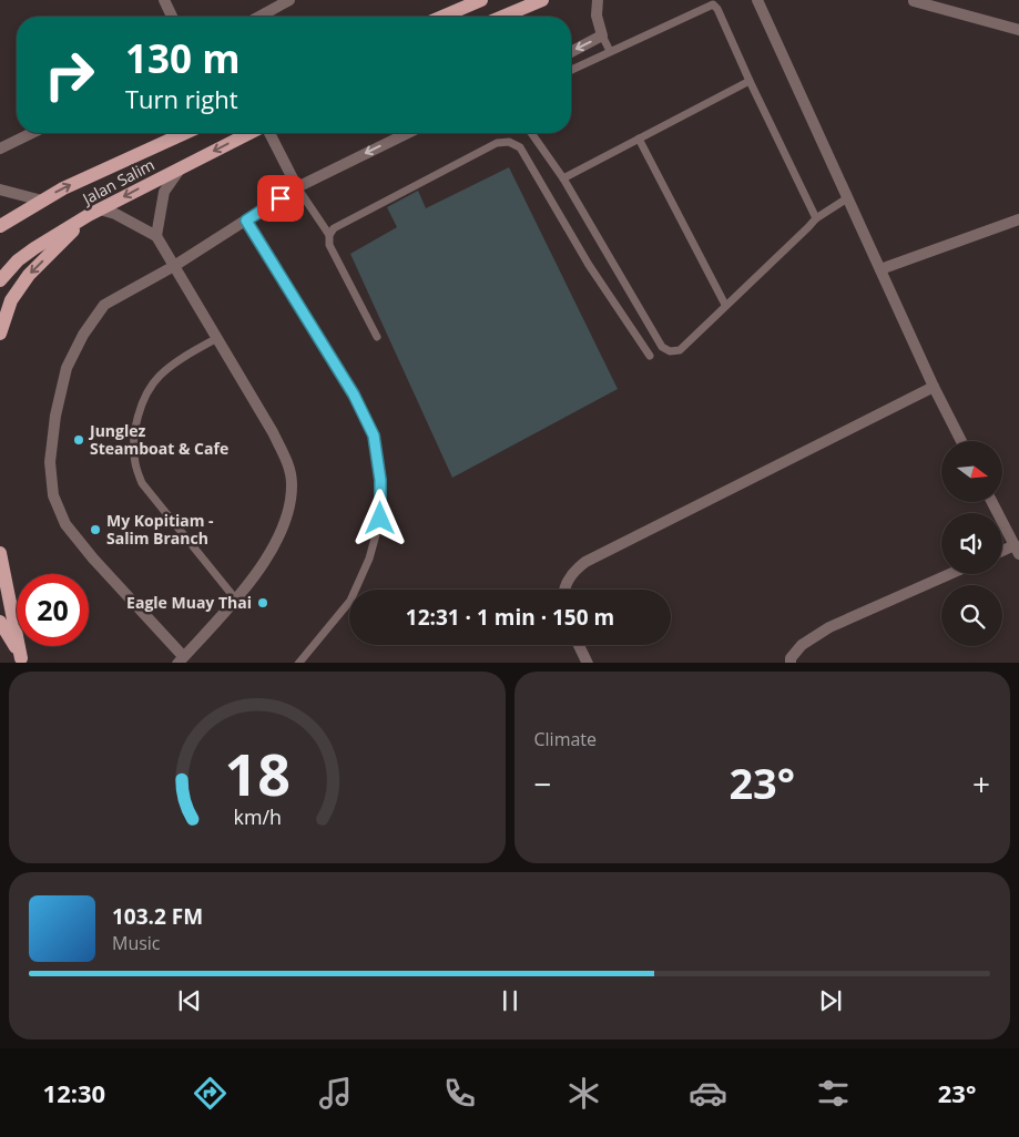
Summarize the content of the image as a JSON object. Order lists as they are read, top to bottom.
{
  "streets": {
    "main road": ["Jalan Salim"]
  },
  "places": ["Junglez Steamboat & Cafe", "My Kopitiam - Salim Branch", "Eagle Muay Thai"],
  "north": "right",
  "page": {
    "turn": ["130 m", "Turn right"],
    "limit": "20",
    "trip": "12:31 · 1 min · 150 m",
    "tile": "Climate",
    "heat": ["−", "23°", "+"],
    "song": ["103.2 FM", "Music"],
    "tabs": ["12:30", "23°"],
    "gauge": ["18", "km/h"]
  }
}
